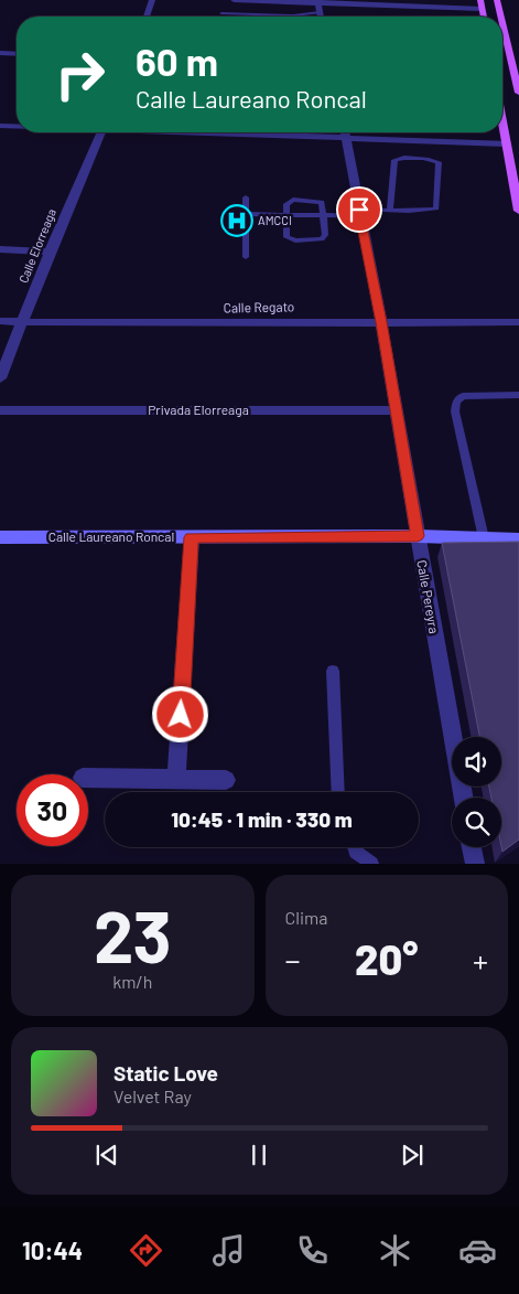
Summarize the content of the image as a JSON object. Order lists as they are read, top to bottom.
{
  "streets": {
    "street": [
      "Calle Elorreaga",
      "Calle Regato",
      "Privada Elorreaga",
      "Calle Laureano Roncal",
      "Calle Pereyra"
    ]
  },
  "crossings": [
    ["Calle Elorreaga", "Calle Regato"],
    ["Calle Regato", "Calle Pereyra"],
    ["Privada Elorreaga", "Calle Pereyra"],
    ["Calle Laureano Roncal", "Calle Pereyra"]
  ],
  "places": {
    "hospital": ["AMCCI"]
  },
  "page": {
    "turn": ["60 m", "Calle Laureano Roncal"],
    "limit": "30",
    "trip": "10:45 · 1 min · 330 m",
    "tile": [
      ["23", "km/h"],
      "Clima"
    ],
    "heat": ["−", "20°", "+"],
    "song": ["Static Love", "Velvet Ray"],
    "tabs": "10:44"
  }
}
